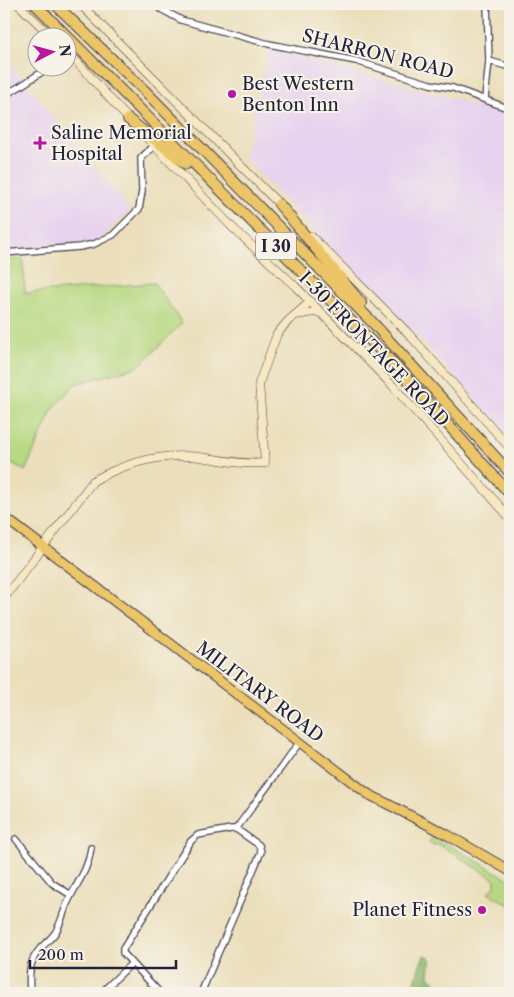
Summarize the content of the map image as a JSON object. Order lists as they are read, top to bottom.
{
  "streets": {
    "highway": ["I 30"],
    "main road": ["I-30 FRONTAGE ROAD", "MILITARY ROAD"],
    "street": ["SHARRON ROAD"]
  },
  "places": {
    "other": ["Best Western Benton Inn", "Planet Fitness"],
    "health": ["Saline Memorial Hospital"]
  },
  "scale_bar": "200 m",
  "north": "right"
}
